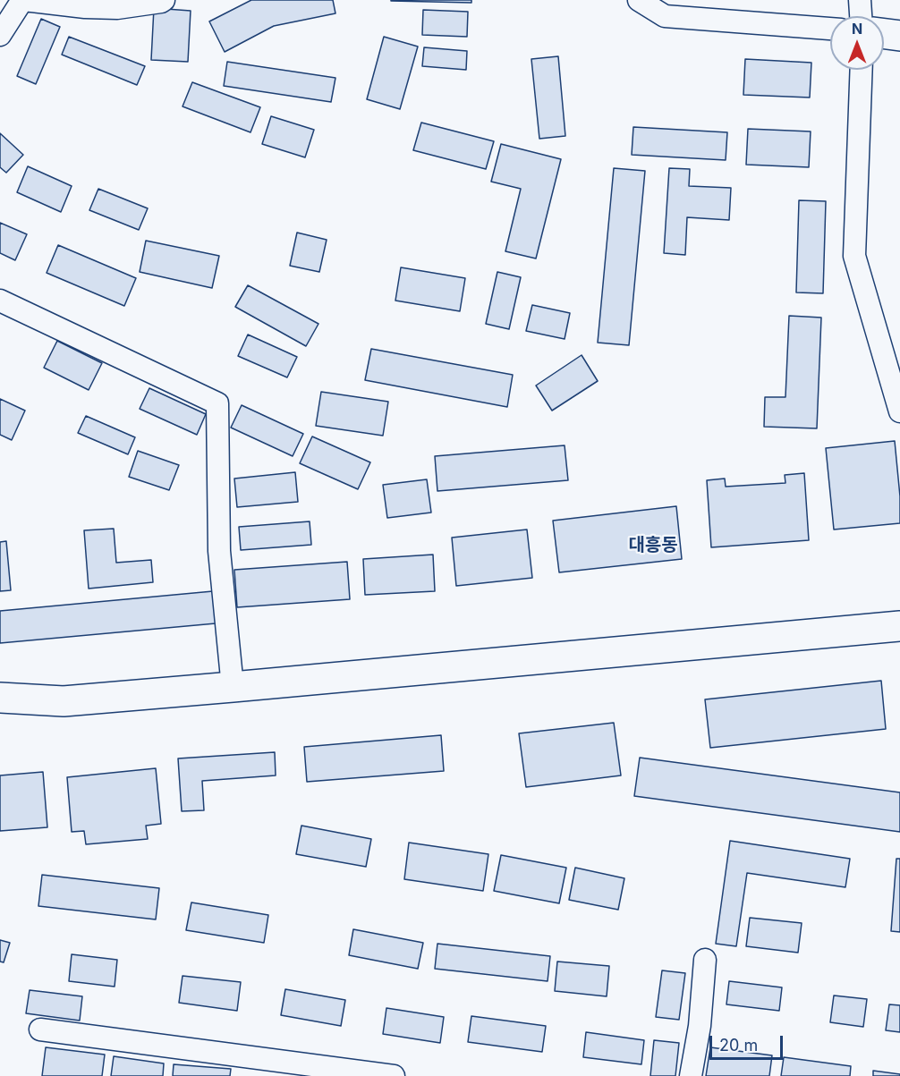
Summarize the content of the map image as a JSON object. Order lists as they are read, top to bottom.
{
  "districts": ["대흥동"],
  "scale_bar": "20 m",
  "north": "top"
}
